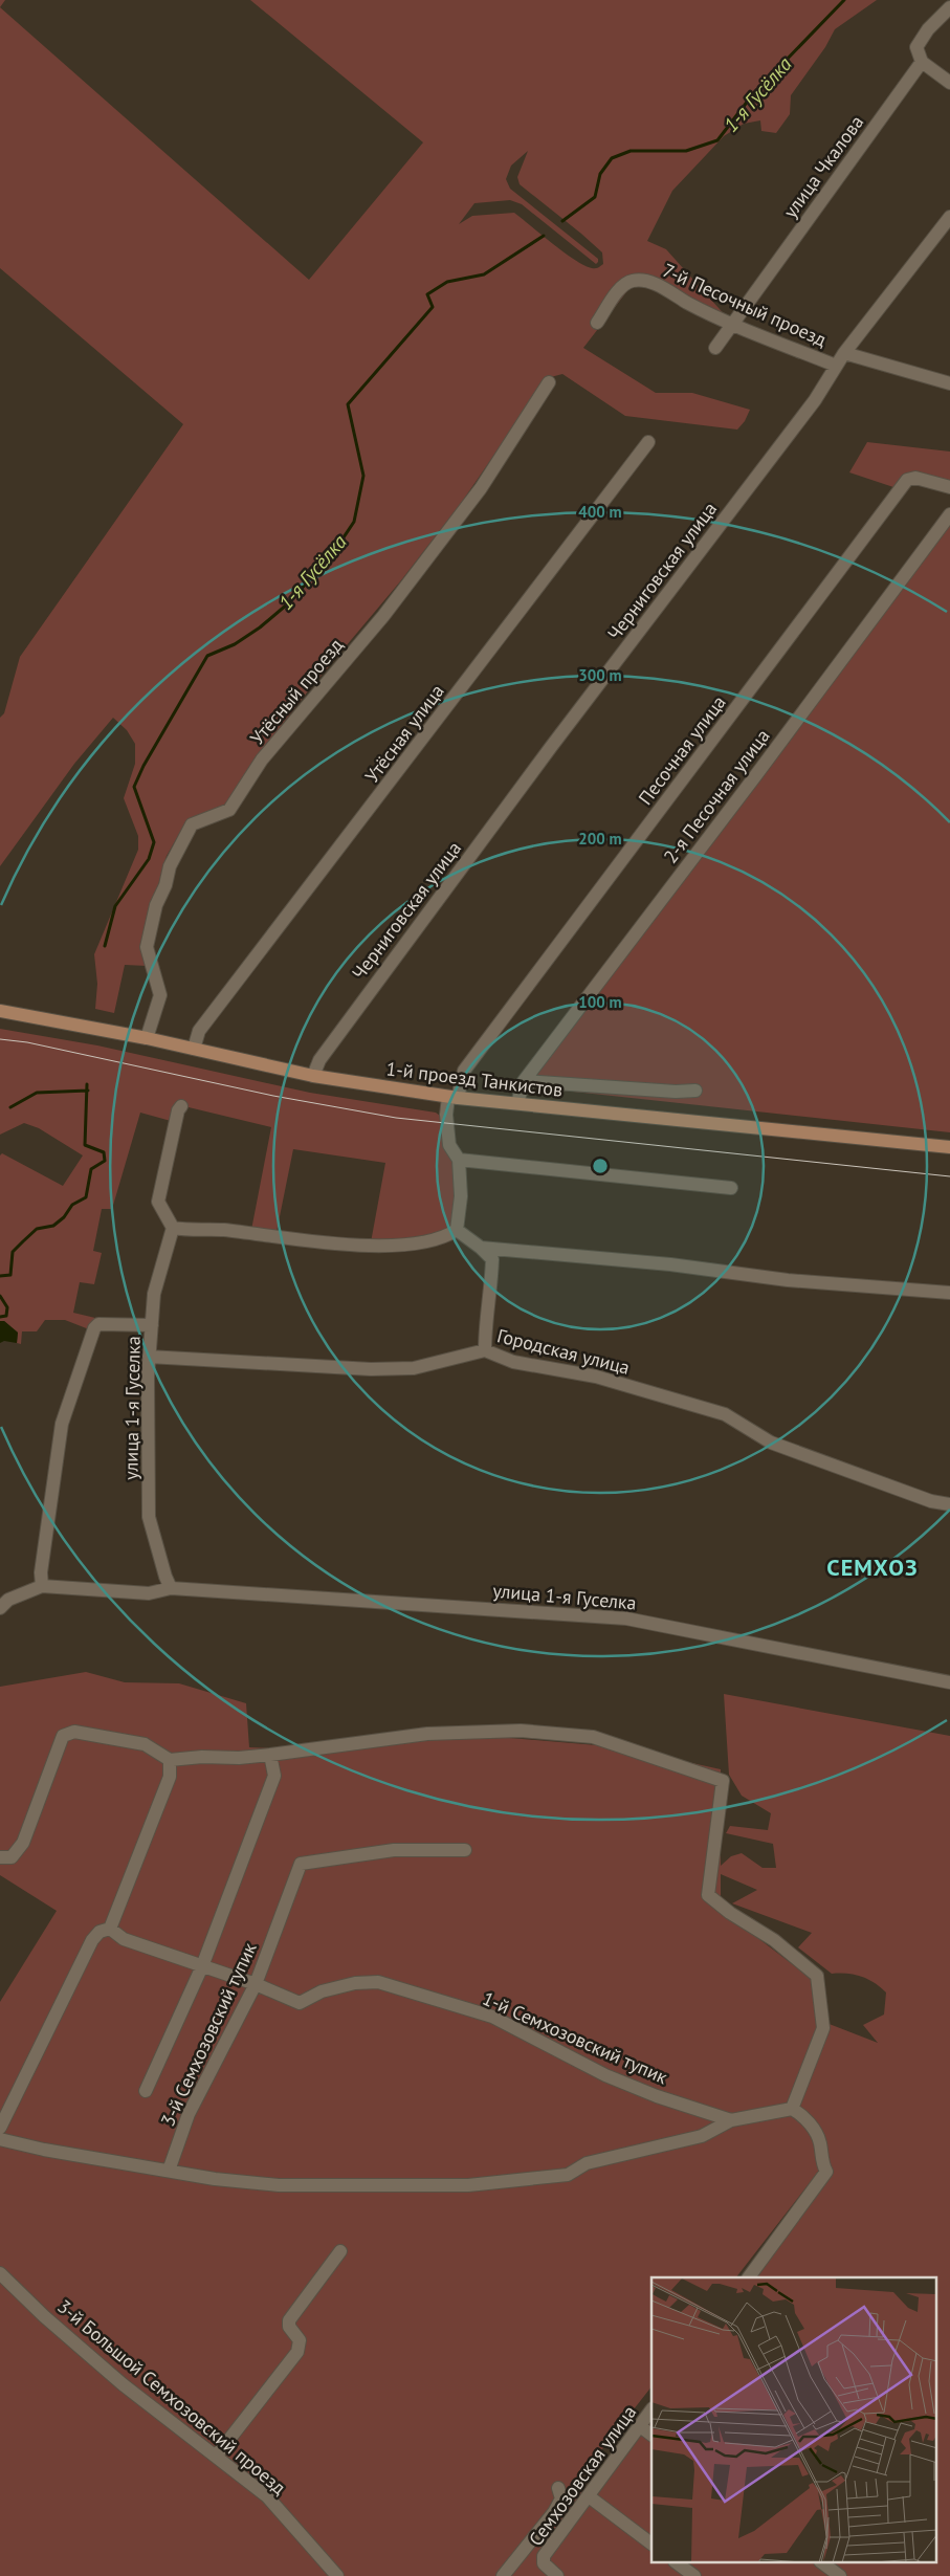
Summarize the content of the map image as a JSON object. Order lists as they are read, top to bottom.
{
  "streets": {
    "main road": ["1-й проезд Танкистов"],
    "street": [
      "улица Чкалова",
      "7-й Песочный проезд",
      "Черниговская улица",
      "Утёсный проезд",
      "Утёсная улица",
      "Песочная улица",
      "2-я Песочная улица",
      "Городская улица",
      "улица 1-я Гуселка",
      "3-й Семхозовский тупик",
      "1-й Семхозовский тупик",
      "3-й Большой Семхозовский проезд",
      "Семхозовская улица"
    ]
  },
  "crossings": [
    ["улица Чкалова", "7-й Песочный проезд"],
    ["7-й Песочный проезд", "Черниговская улица"],
    ["Черниговская улица", "1-й проезд Танкистов"],
    ["Утёсный проезд", "1-й проезд Танкистов"],
    ["Утёсная улица", "1-й проезд Танкистов"],
    ["Песочная улица", "1-й проезд Танкистов"],
    ["2-я Песочная улица", "1-й проезд Танкистов"],
    ["Городская улица", "улица 1-я Гуселка"],
    ["3-й Семхозовский тупик", "1-й Семхозовский тупик"]
  ],
  "districts": ["СЕМХОЗ"],
  "water": ["1-я Гусёлка"],
  "rings": [
    "400 m",
    "300 m",
    "200 m",
    "100 m"
  ]
}
